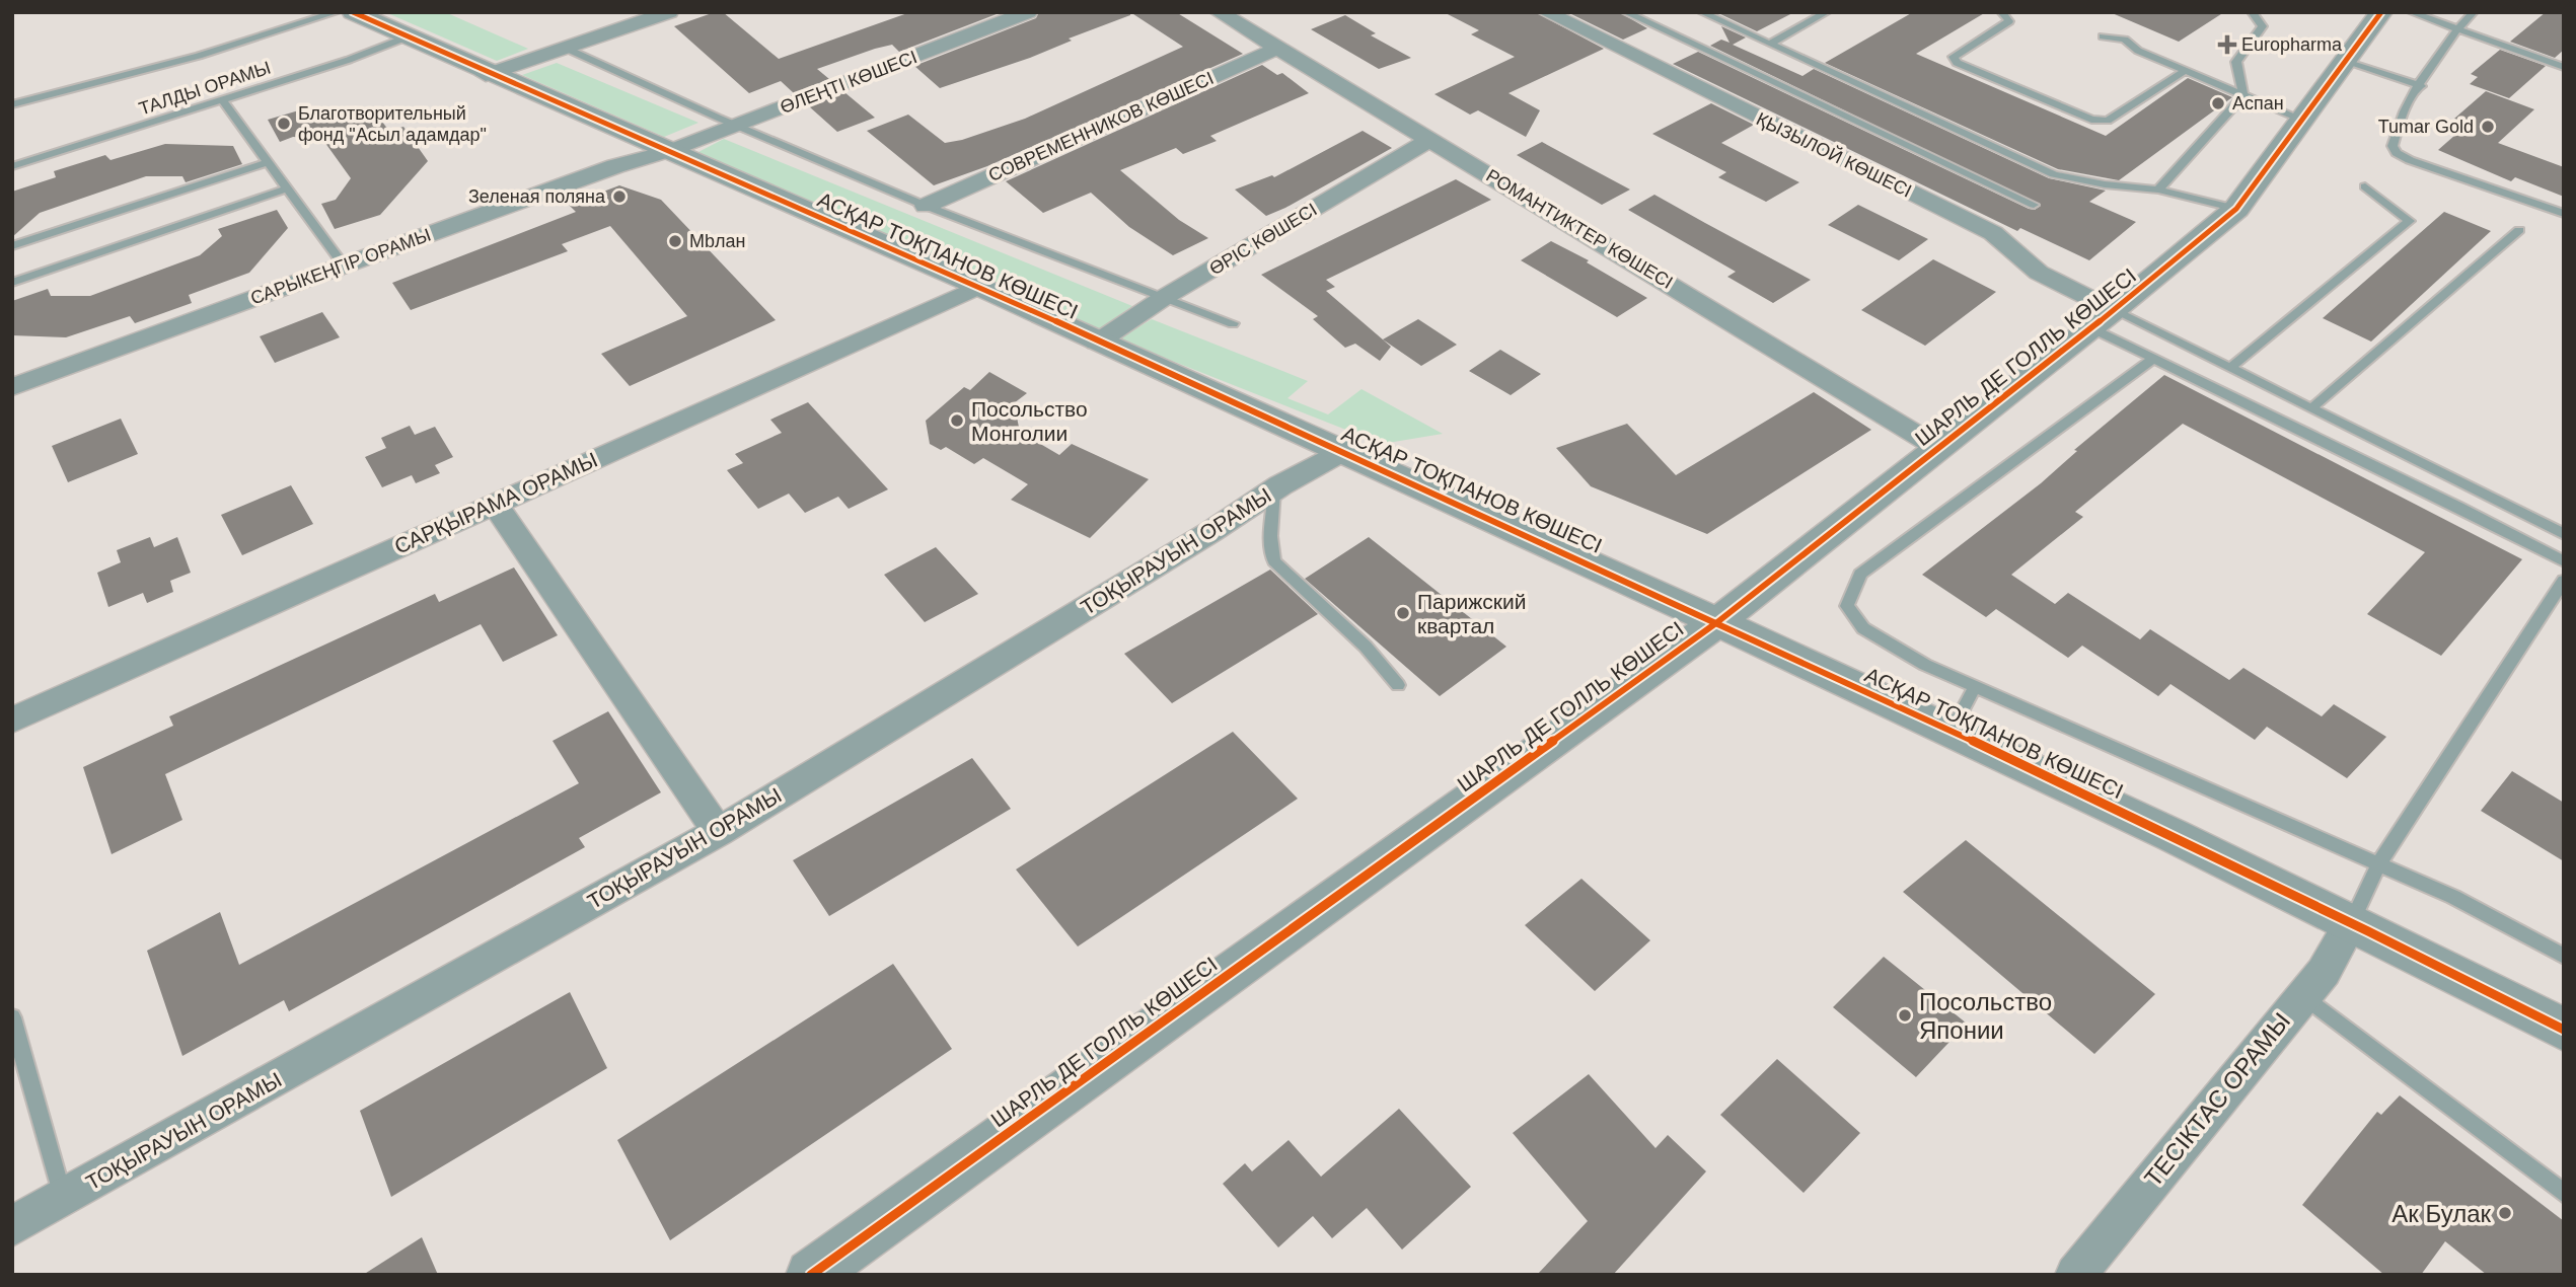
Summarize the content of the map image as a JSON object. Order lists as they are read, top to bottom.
{
  "streets": {
    "street": [
      "ӨЛЕҢТІ КӨШЕСІ",
      "СОВРЕМЕННИКОВ КӨШЕСІ",
      "ҚЫЗЫЛОЙ КӨШЕСІ",
      "РОМАНТИКТЕР КӨШЕСІ",
      "ӨРІС КӨШЕСІ",
      "АСҚАР ТОҚПАНОВ КӨШЕСІ",
      "САРЫКЕҢГІР ОРАМЫ",
      "ШАРЛЬ ДЕ ГОЛЛЬ КӨШЕСІ",
      "САРҚЫРАМА ОРАМЫ",
      "ТОҚЫРАУЫН ОРАМЫ",
      "ТЕСІКТАС ОРАМЫ"
    ],
    "lane": ["ТАЛДЫ ОРАМЫ"]
  },
  "crossings": [
    ["ӨЛЕҢТІ КӨШЕСІ", "АСҚАР ТОҚПАНОВ КӨШЕСІ"],
    ["ӨЛЕҢТІ КӨШЕСІ", "САРЫКЕҢГІР ОРАМЫ"],
    ["ТАЛДЫ ОРАМЫ", "АСҚАР ТОҚПАНОВ КӨШЕСІ"],
    ["СОВРЕМЕННИКОВ КӨШЕСІ", "РОМАНТИКТЕР КӨШЕСІ"],
    ["ҚЫЗЫЛОЙ КӨШЕСІ", "ШАРЛЬ ДЕ ГОЛЛЬ КӨШЕСІ"],
    ["РОМАНТИКТЕР КӨШЕСІ", "ӨРІС КӨШЕСІ"],
    ["РОМАНТИКТЕР КӨШЕСІ", "ШАРЛЬ ДЕ ГОЛЛЬ КӨШЕСІ"],
    ["ӨРІС КӨШЕСІ", "АСҚАР ТОҚПАНОВ КӨШЕСІ"],
    ["АСҚАР ТОҚПАНОВ КӨШЕСІ", "САРЫКЕҢГІР ОРАМЫ"],
    ["АСҚАР ТОҚПАНОВ КӨШЕСІ", "ШАРЛЬ ДЕ ГОЛЛЬ КӨШЕСІ"],
    ["АСҚАР ТОҚПАНОВ КӨШЕСІ", "САРҚЫРАМА ОРАМЫ"],
    ["АСҚАР ТОҚПАНОВ КӨШЕСІ", "ТОҚЫРАУЫН ОРАМЫ"],
    ["АСҚАР ТОҚПАНОВ КӨШЕСІ", "ТЕСІКТАС ОРАМЫ"]
  ],
  "places": {
    "health": ["Europharma"],
    "other": [
      "Аспан",
      "Благотворительный фонд \"Асыл адамдар\"",
      "Tumar Gold",
      "Зеленая поляна",
      "Мbлан",
      "Посольство Монголии",
      "Парижский квартал",
      "Посольство Японии",
      "Ак Булак"
    ]
  }
}
